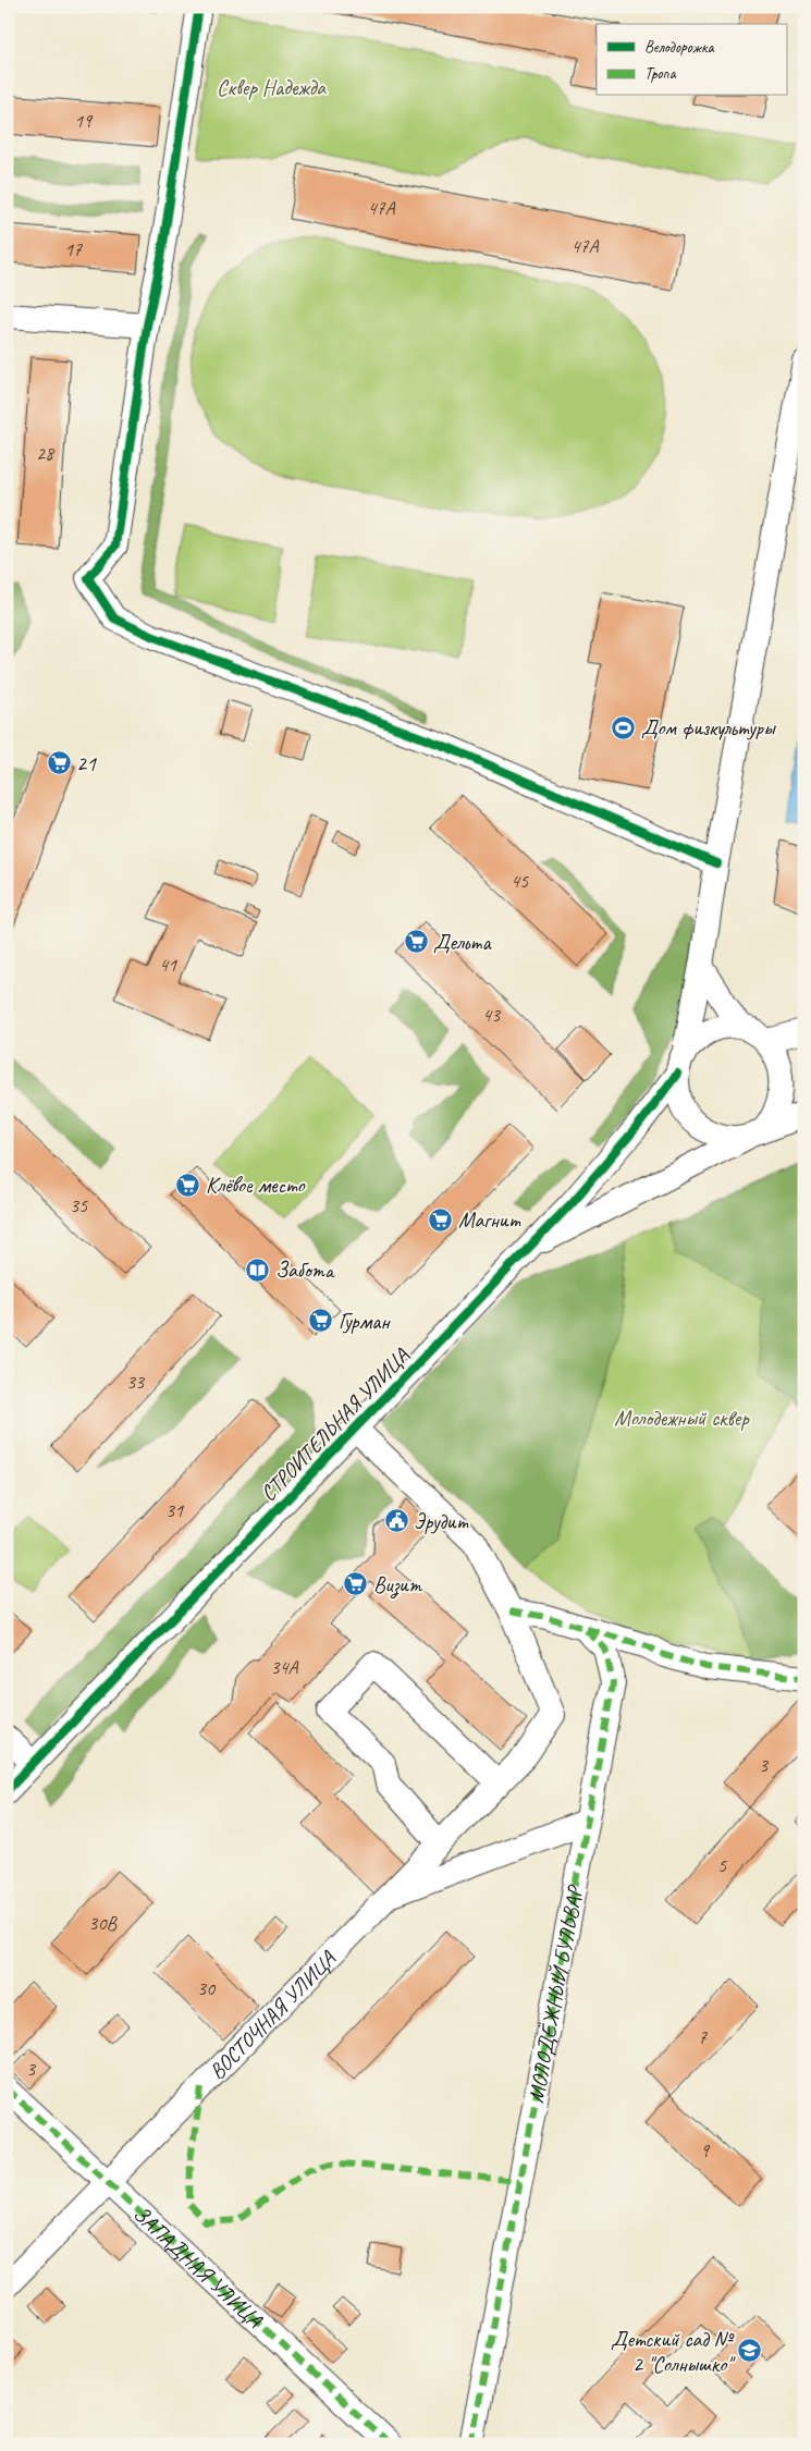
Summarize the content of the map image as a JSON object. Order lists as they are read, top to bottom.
{
  "streets": {
    "street": [
      "СТРОИТЕЛЬНАЯ УЛИЦА",
      "МОЛОДЁЖНЫЙ БУЛЬВАР",
      "ВОСТОЧНАЯ УЛИЦА",
      "ЗАПАДНАЯ УЛИЦА"
    ]
  },
  "crossings": [
    ["МОЛОДЁЖНЫЙ БУЛЬВАР", "ВОСТОЧНАЯ УЛИЦА"],
    ["ВОСТОЧНАЯ УЛИЦА", "ЗАПАДНАЯ УЛИЦА"]
  ],
  "parks": ["Сквер Надежда", "Молодежный сквер"],
  "places": {
    "sports": ["Дом физкультуры"],
    "supermarket": [
      "21",
      "Дельта",
      "Клёвое место",
      "Магнит",
      "Гурман",
      "Визит"
    ],
    "library": ["Забота"],
    "public building": ["Эрудит"],
    "school or university": ["Детский сад № 2 \"Солнышко\""]
  },
  "house_numbers": [
    "19",
    "47А",
    "47А",
    "17",
    "28",
    "45",
    "41",
    "43",
    "35",
    "33",
    "31",
    "34А",
    "3",
    "5",
    "30В",
    "30",
    "7",
    "3",
    "9"
  ],
  "legend": ["Велодорожка", "Тропа"]
}
